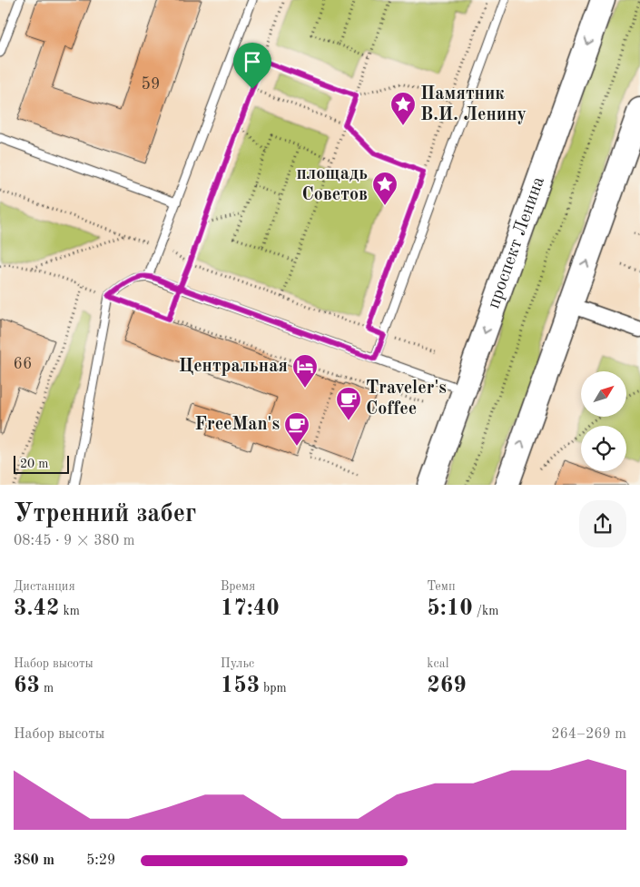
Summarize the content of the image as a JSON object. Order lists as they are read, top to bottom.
{
  "streets": {
    "main road": ["проспект Ленина"]
  },
  "places": {
    "place": ["Памятник В.И. Ленину", "площадь Советов"],
    "hotel": ["Центральная"],
    "cafe": ["Traveler's Coffee", "FreeMan's"]
  },
  "house_numbers": ["59", "66"],
  "scale_bar": "20 m",
  "north": "top right",
  "page": {
    "scale": "20 m",
    "heading": ["Утренний забег", "08:45 · 9 × 380 m"],
    "stats": [
      ["Дистанция", "3.42 km"],
      ["Время", "17:40"],
      ["Темп", "5:10 /km"],
      ["Набор высоты", "63 m"],
      ["Пульс", "153 bpm"],
      ["kcal", "269"]
    ],
    "chart": ["Набор высоты", "264–269 m"],
    "list": [
      {
        "name": "380 m",
        "note": "5:29"
      }
    ]
  }
}
